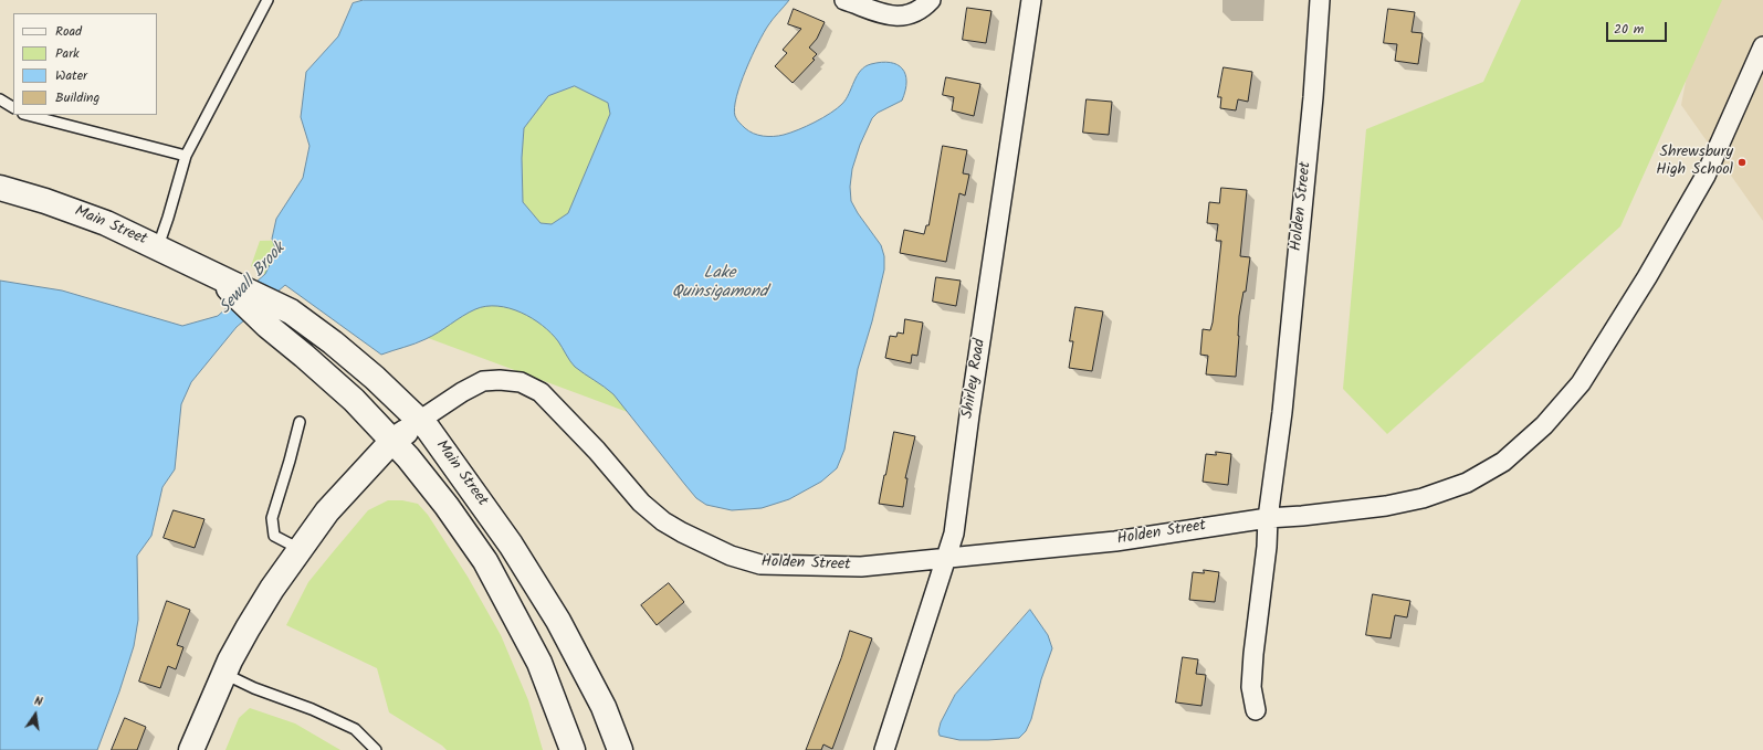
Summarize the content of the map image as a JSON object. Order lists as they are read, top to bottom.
{
  "streets": {
    "main road": ["Main Street"],
    "street": ["Holden Street", "Shirley Road"]
  },
  "crossings": [
    ["Holden Street", "Main Street"],
    ["Holden Street", "Shirley Road"]
  ],
  "water": ["Lake Quinsigamond", "Sewall Brook"],
  "places": ["Shrewsbury High School"],
  "legend": [
    "Road",
    "Park",
    "Water",
    "Building"
  ],
  "scale_bar": "20 m",
  "north": "top"
}
